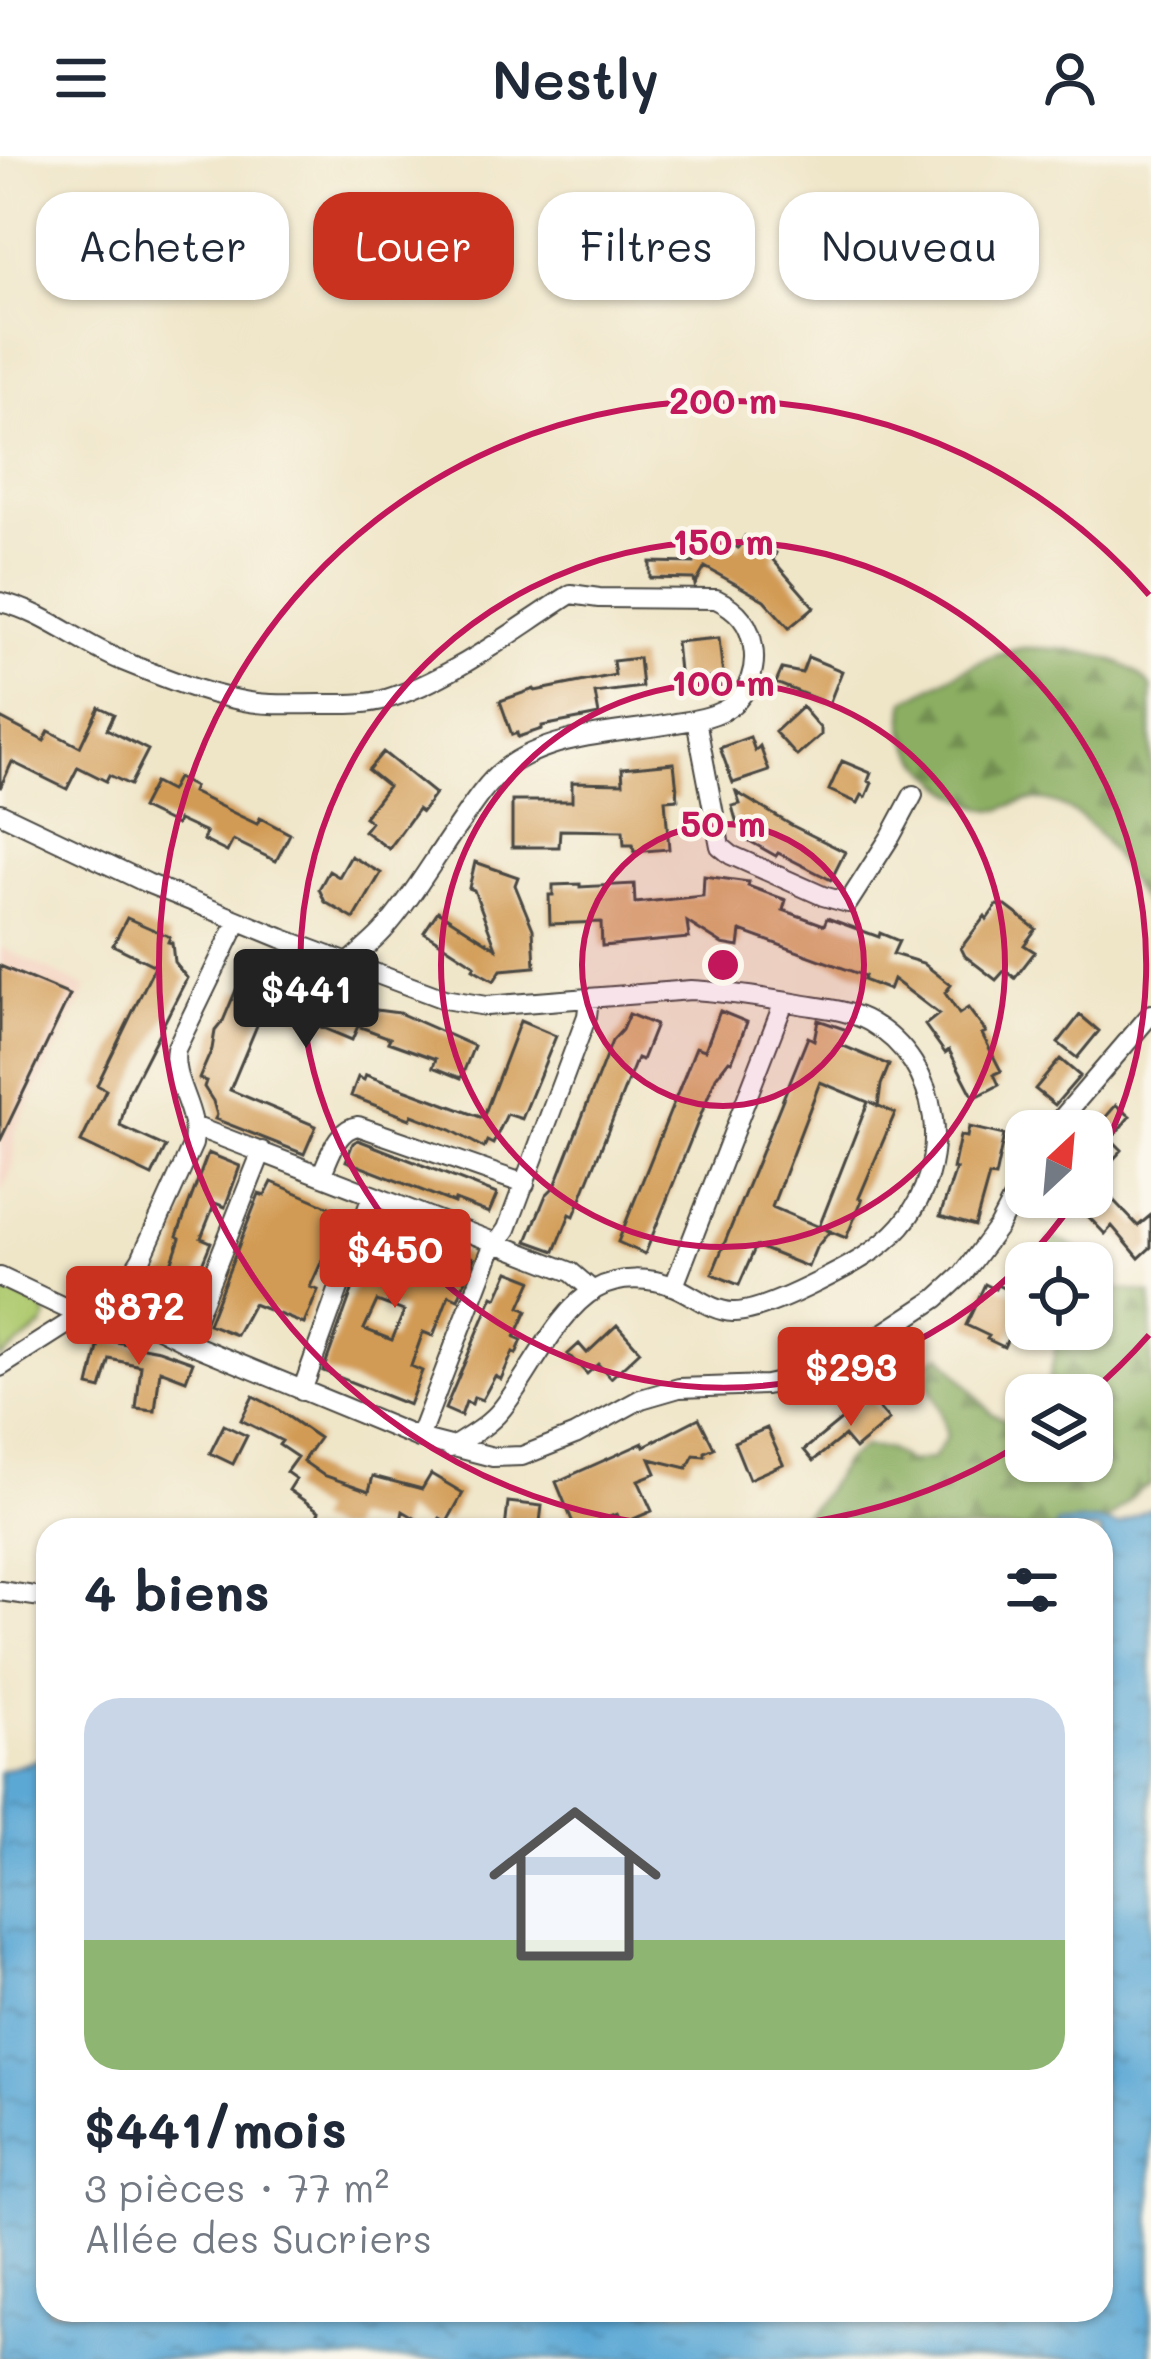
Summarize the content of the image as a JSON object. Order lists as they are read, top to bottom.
{
  "north": "top right",
  "page": {
    "header": "Nestly",
    "chip": [
      "Acheter",
      "Louer",
      "Filtres",
      "Nouveau"
    ],
    "price": [
      "$441",
      "$450",
      "$872",
      "$293"
    ],
    "heading": "4 biens",
    "list": [
      {
        "name": "$441/mois",
        "note": "3 pièces · 77 m² · Allée des Sucriers"
      }
    ]
  },
  "rings": [
    "200 m",
    "150 m",
    "100 m",
    "50 m"
  ]
}
